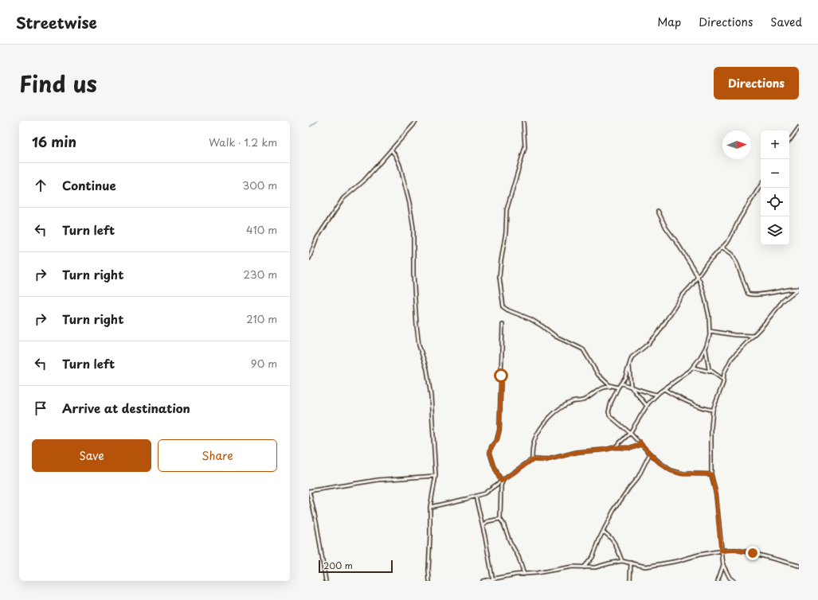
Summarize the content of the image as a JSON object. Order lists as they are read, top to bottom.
{
  "scale_bar": "200 m",
  "north": "right",
  "page": {
    "header": "Streetwise",
    "nav": ["Map", "Directions", "Saved"],
    "title": "Find us",
    "buttons": [
      "Directions",
      ["Save", "Share"]
    ],
    "heading": ["16 min", "Walk · 1.2 km"],
    "map_buttons": ["+", "−"],
    "list": [
      ["Continue", "300 m"],
      ["Turn left", "410 m"],
      ["Turn right", "230 m"],
      ["Turn right", "210 m"],
      ["Turn left", "90 m"],
      "Arrive at destination"
    ],
    "scale": "200 m"
  }
}
